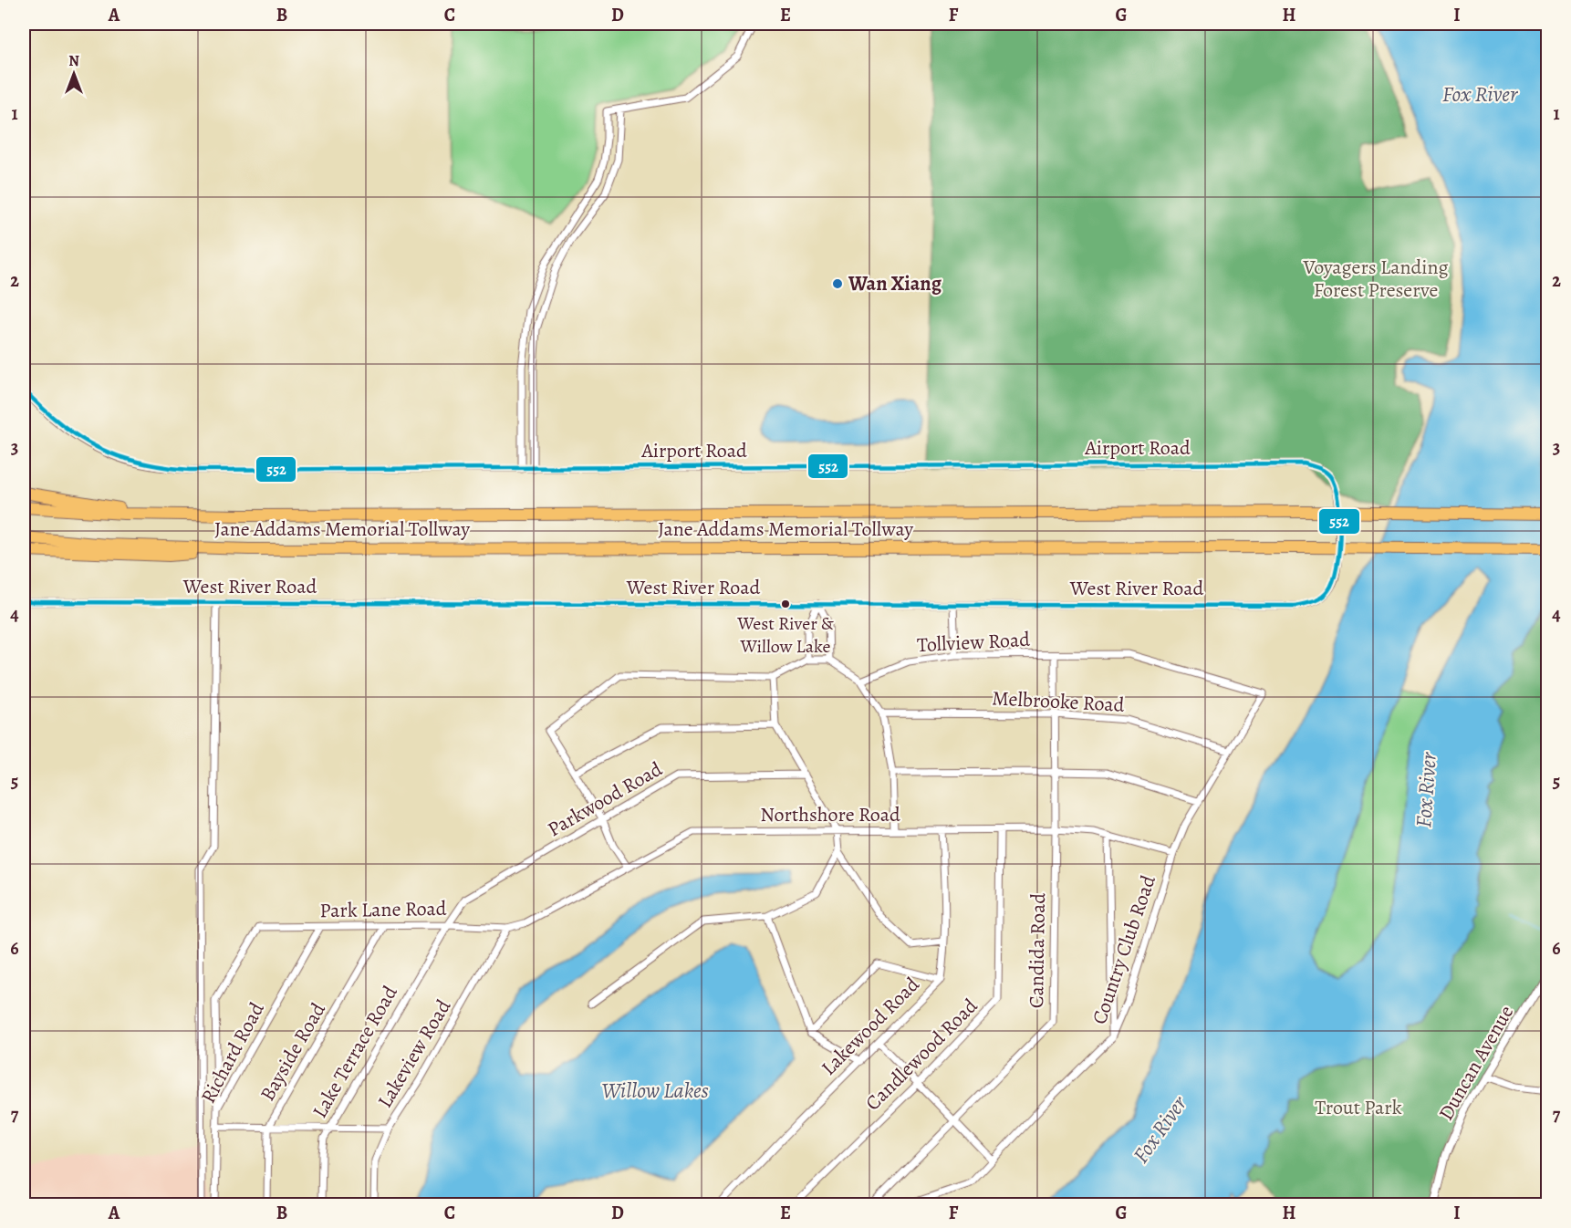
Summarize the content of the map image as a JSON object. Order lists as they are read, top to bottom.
{
  "streets": {
    "highway": ["Jane Addams Memorial Tollway"],
    "street": [
      "Airport Road",
      "West River Road",
      "Tollview Road",
      "Melbrooke Road",
      "Parkwood Road",
      "Northshore Road",
      "Park Lane Road",
      "Country Club Road",
      "Candida Road",
      "Lakewood Road",
      "Bayside Road",
      "Lake Terrace Road",
      "Richard Road",
      "Lakeview Road",
      "Candlewood Road",
      "Duncan Avenue"
    ]
  },
  "crossings": [
    ["Airport Road", "West River Road"],
    ["Tollview Road", "Country Club Road"],
    ["Tollview Road", "Candida Road"],
    ["Melbrooke Road", "Country Club Road"],
    ["Melbrooke Road", "Candida Road"],
    ["Parkwood Road", "Park Lane Road"],
    ["Parkwood Road", "Lake Terrace Road"],
    ["Northshore Road", "Park Lane Road"],
    ["Northshore Road", "Country Club Road"],
    ["Northshore Road", "Candida Road"],
    ["Northshore Road", "Lakewood Road"],
    ["Northshore Road", "Lakeview Road"],
    ["Northshore Road", "Candlewood Road"],
    ["Park Lane Road", "Bayside Road"],
    ["Park Lane Road", "Lake Terrace Road"],
    ["Park Lane Road", "Richard Road"],
    ["Park Lane Road", "Lakeview Road"]
  ],
  "water": ["Fox River", "Willow Lakes"],
  "parks": ["Voyagers Landing Forest Preserve", "Trout Park"],
  "places": ["Wan Xiang", "West River & Willow Lake"],
  "lines": ["transit line 552"],
  "north": "top",
  "grid": {
    "columns": [
      "A",
      "B",
      "C",
      "D",
      "E",
      "F",
      "G",
      "H",
      "I"
    ],
    "rows": [
      "1",
      "2",
      "3",
      "4",
      "5",
      "6",
      "7"
    ]
  }
}
